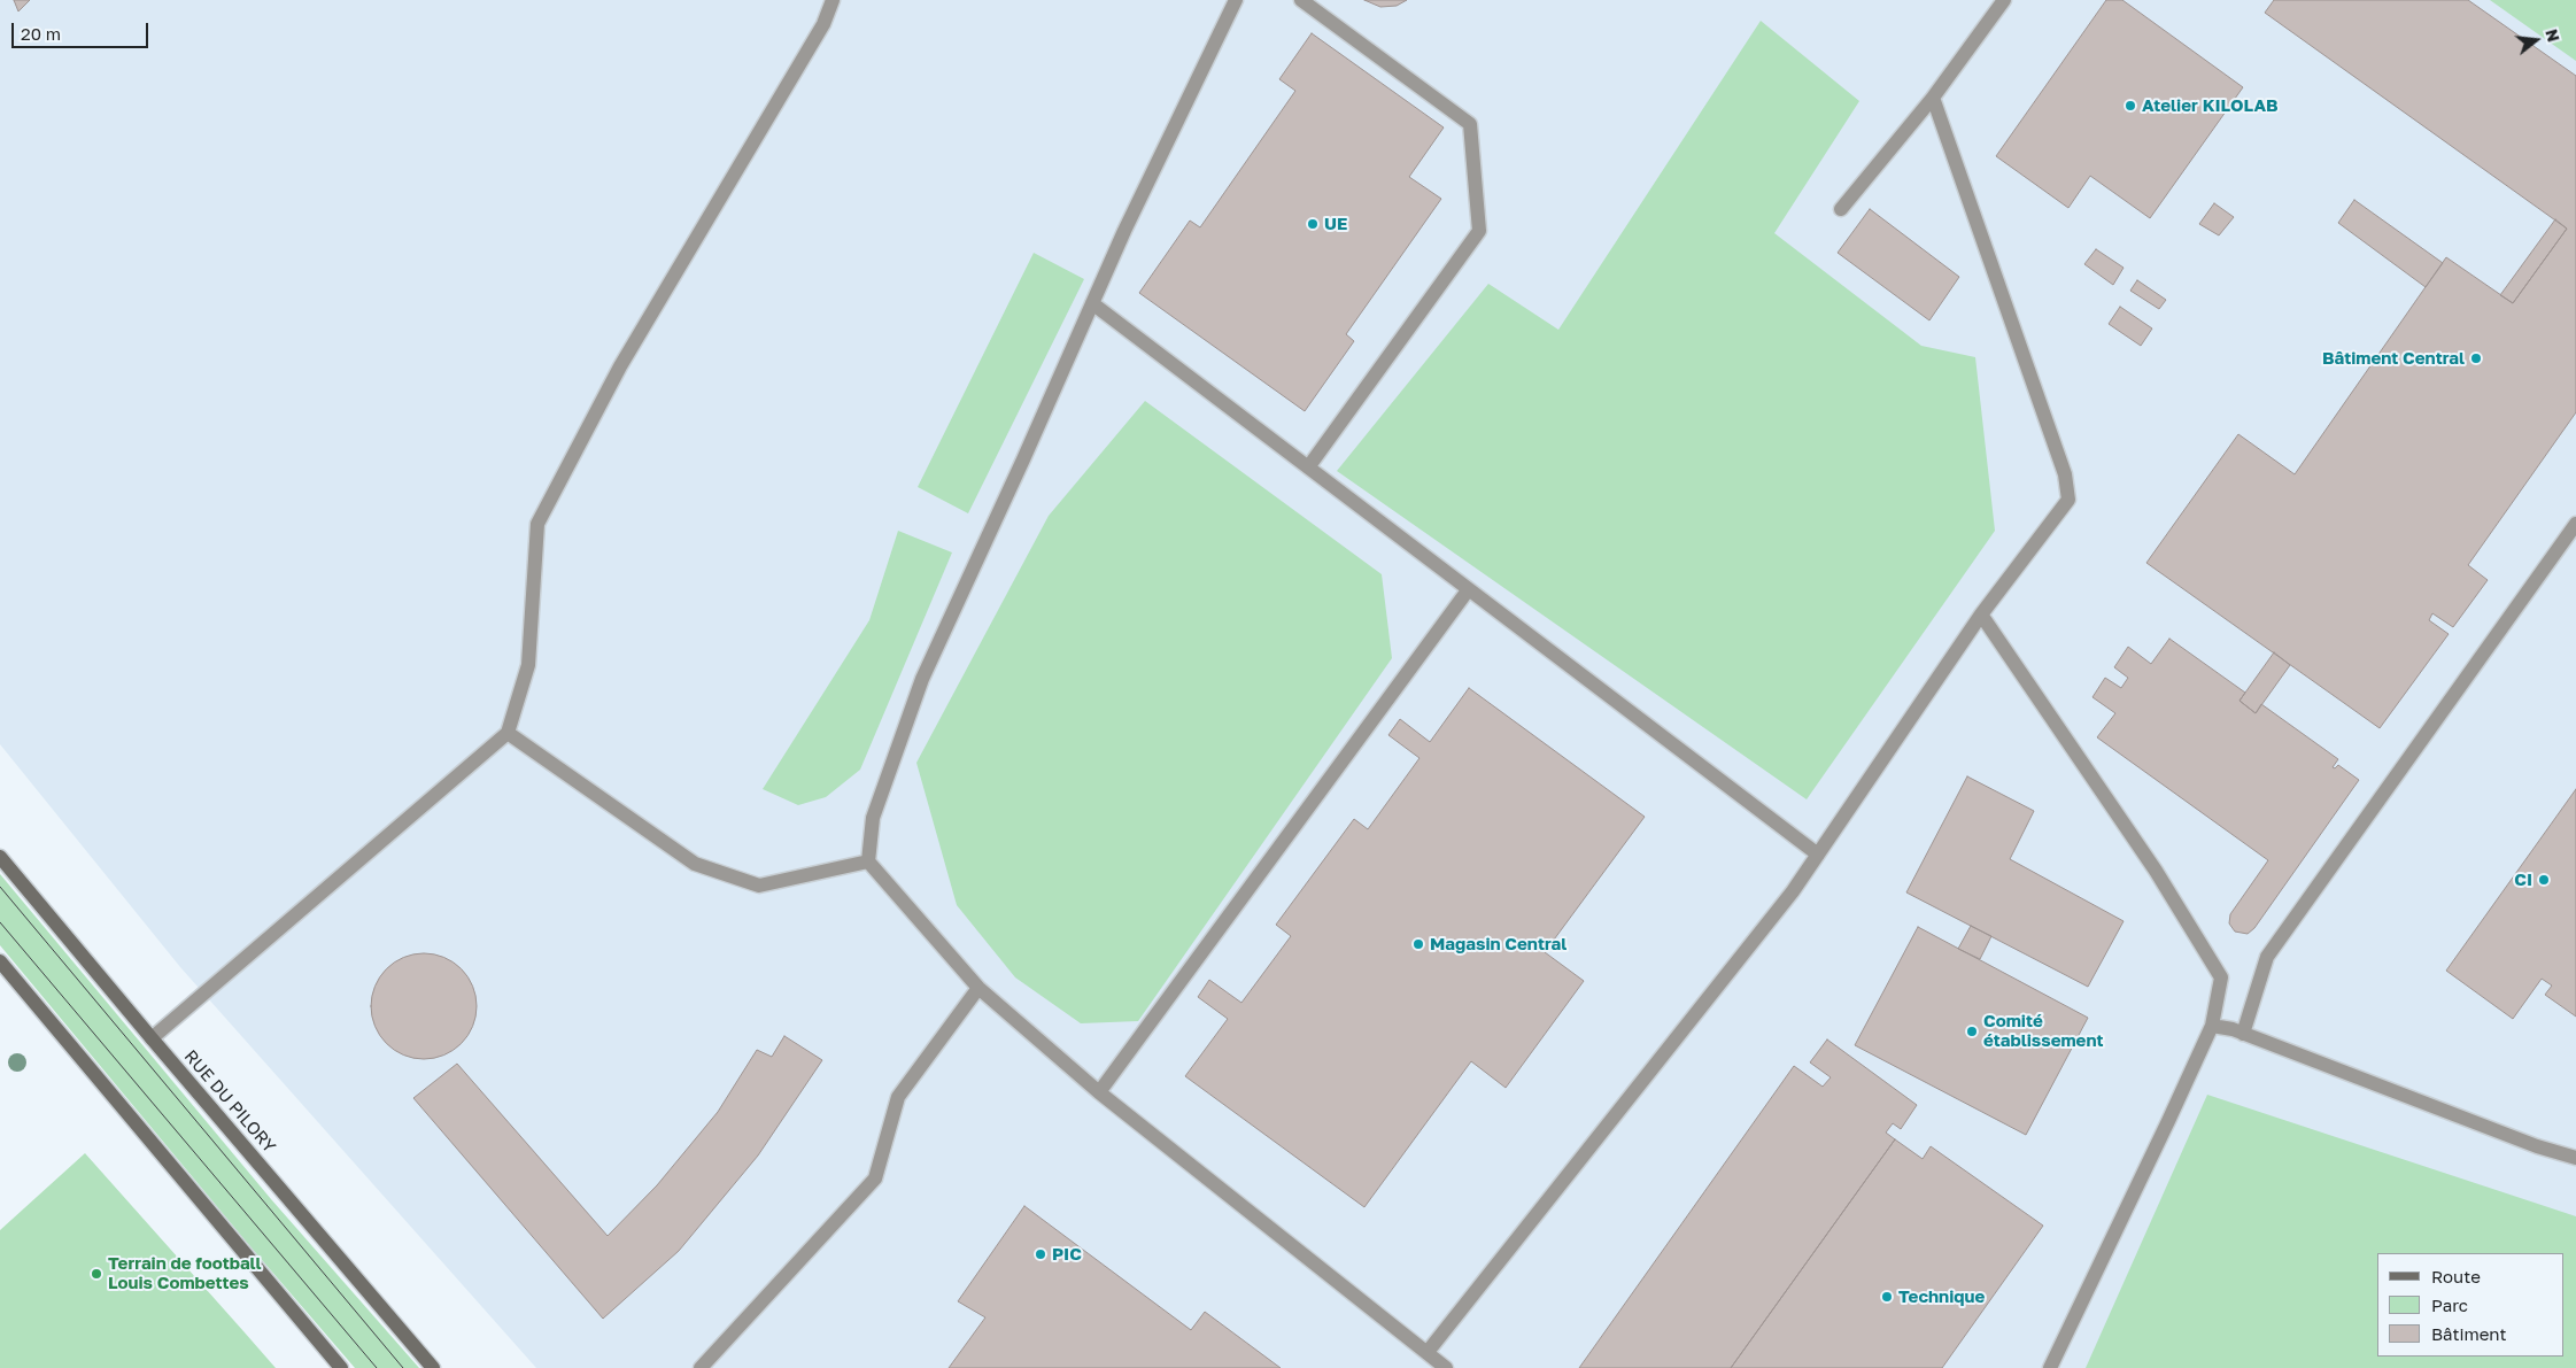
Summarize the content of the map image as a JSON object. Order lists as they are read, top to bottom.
{
  "streets": {
    "main road": ["RUE DU PILORY"]
  },
  "places": [
    "Atelier KILOLAB",
    "UE",
    "Bâtiment Central",
    "CI",
    "Magasin Central",
    "Comité établissement",
    "PIC",
    "Terrain de football Louis Combettes",
    "Technique"
  ],
  "legend": ["Route", "Parc", "Bâtiment"],
  "scale_bar": "20 m",
  "north": "right"
}
